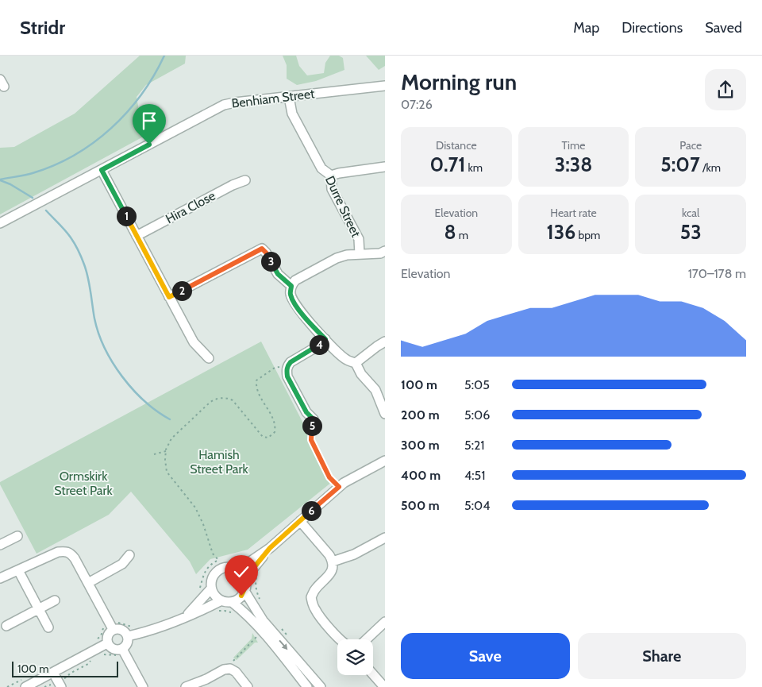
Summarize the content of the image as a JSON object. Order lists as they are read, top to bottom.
{
  "streets": {
    "street": ["Benhiam Street", "Durre Street", "Hira Close"]
  },
  "crossings": [
    ["Benhiam Street", "Durre Street"]
  ],
  "parks": ["Hamish Street Park", "Ormskirk Street Park"],
  "scale_bar": "100 m",
  "page": {
    "header": "Stridr",
    "nav": ["Map", "Directions", "Saved"],
    "heading": ["Morning run", "07:26"],
    "stats": [
      ["Distance", "0.71 km"],
      ["Time", "3:38"],
      ["Pace", "5:07 /km"],
      ["Elevation", "8 m"],
      ["Heart rate", "136 bpm"],
      ["kcal", "53"]
    ],
    "pins": [
      "1",
      "3",
      "2",
      "4",
      "5",
      "6"
    ],
    "chart": ["Elevation", "170–178 m"],
    "list": [
      {
        "name": "100 m",
        "note": "5:05"
      },
      {
        "name": "200 m",
        "note": "5:06"
      },
      {
        "name": "300 m",
        "note": "5:21"
      },
      {
        "name": "400 m",
        "note": "4:51"
      },
      {
        "name": "500 m",
        "note": "5:04"
      }
    ],
    "buttons": ["Save", "Share"],
    "scale": "100 m"
  }
}
